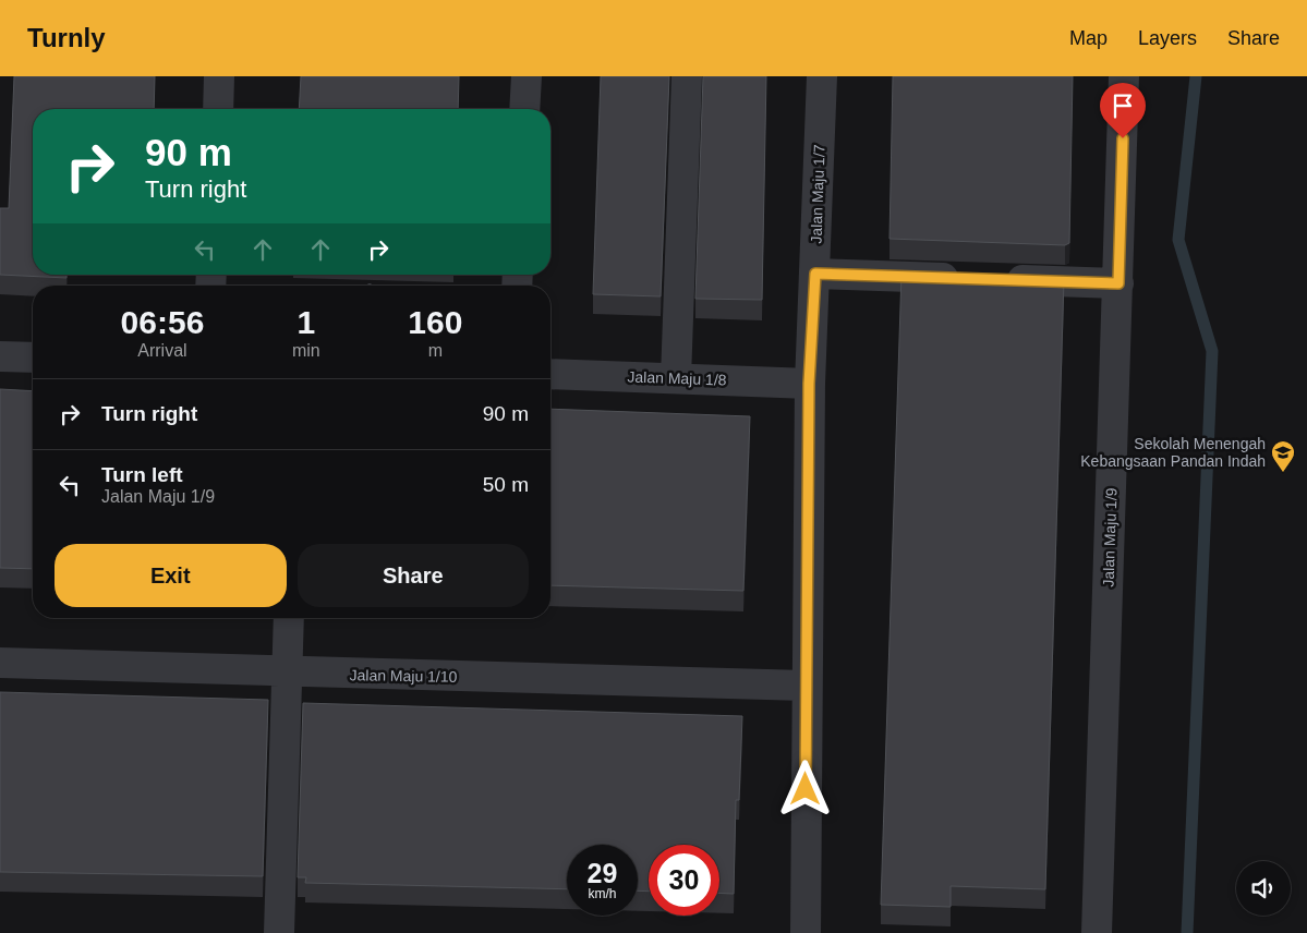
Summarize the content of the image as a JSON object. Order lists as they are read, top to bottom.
{
  "streets": {
    "street": [
      "Jalan Maju 1/7",
      "Jalan Maju 1/8",
      "Jalan Maju 1/9",
      "Jalan Maju 1/10"
    ]
  },
  "crossings": [
    ["Jalan Maju 1/7", "Jalan Maju 1/8"],
    ["Jalan Maju 1/7", "Jalan Maju 1/10"]
  ],
  "places": {
    "school or university": ["Sekolah Menengah Kebangsaan Pandan Indah"]
  },
  "page": {
    "header": "Turnly",
    "nav": ["Map", "Layers", "Share"],
    "turn": ["90 m", "Turn right"],
    "eta": [
      "06:56",
      "Arrival",
      "1",
      "min",
      "160",
      "m"
    ],
    "list": [
      {
        "name": "Turn right",
        "value": "90 m"
      },
      {
        "name": "Turn left",
        "note": "Jalan Maju 1/9",
        "value": "50 m"
      }
    ],
    "buttons": ["Exit", "Share"],
    "speed": "29 km/h",
    "limit": "30"
  }
}
